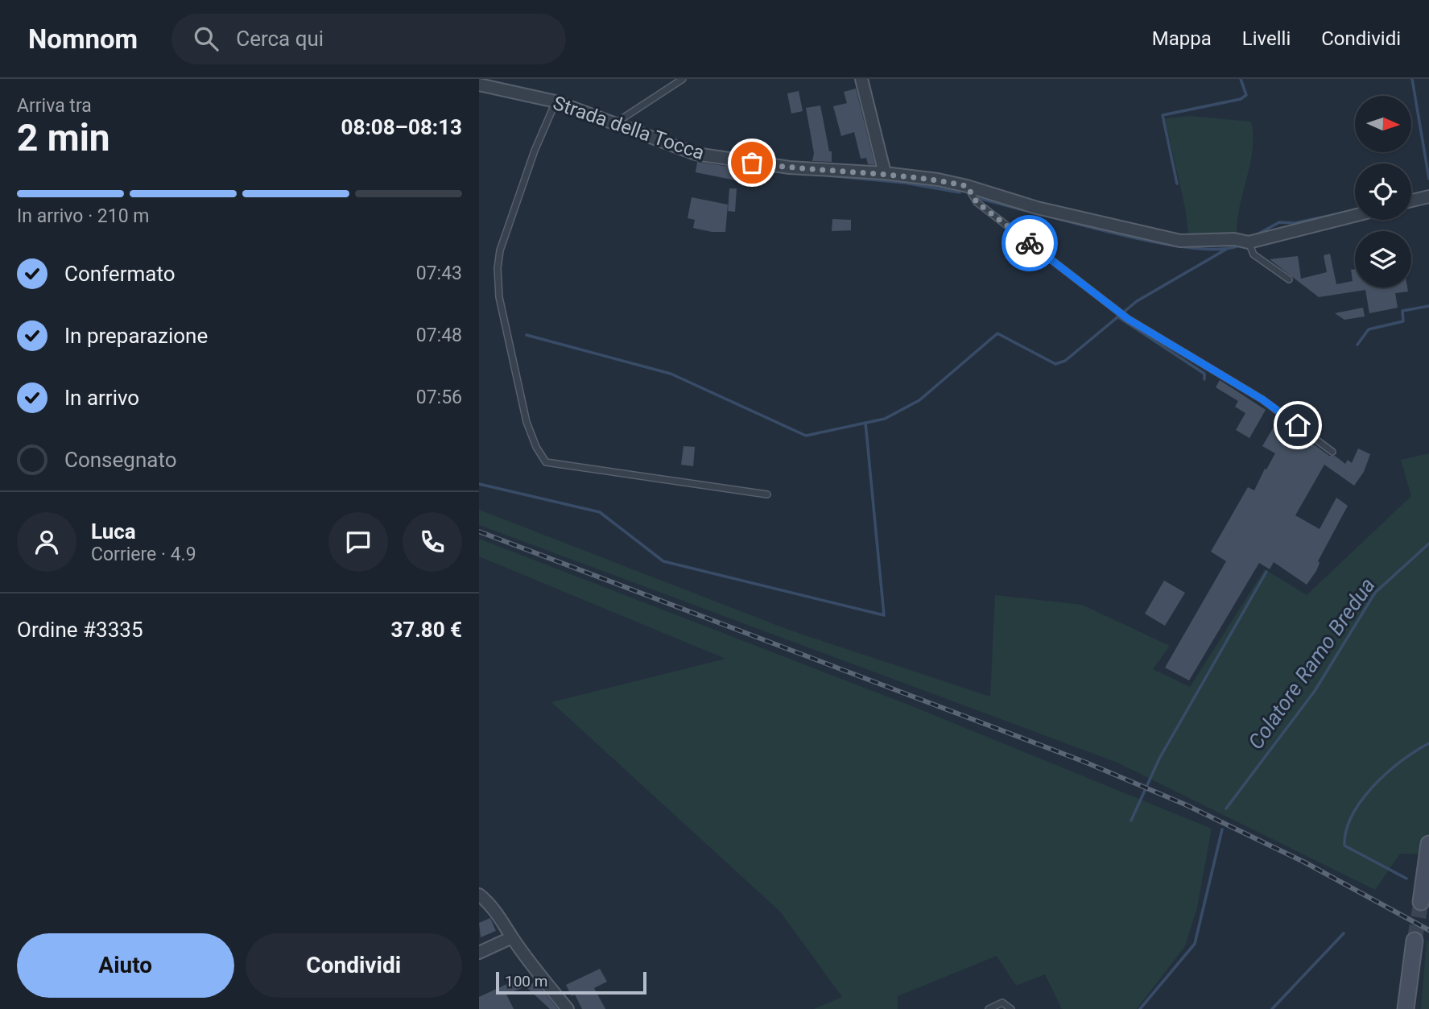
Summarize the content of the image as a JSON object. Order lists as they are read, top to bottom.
{
  "streets": {
    "street": ["Strada della Tocca"]
  },
  "water": ["Colatore Ramo Bredua"],
  "scale_bar": "100 m",
  "north": "right",
  "page": {
    "header": "Nomnom",
    "search": "Cerca qui",
    "nav": ["Mappa", "Livelli", "Condividi"],
    "heading": ["2 min", "Arriva tra", "08:08–08:13"],
    "panel": [
      "Luca",
      "Corriere · 4.9",
      "Ordine #3335",
      "37.80 €"
    ],
    "bar": "In arrivo · 210 m",
    "list": [
      ["Confermato", "07:43"],
      ["In preparazione", "07:48"],
      ["In arrivo", "07:56"],
      "Consegnato"
    ],
    "buttons": ["Aiuto", "Condividi"],
    "scale": "100 m"
  }
}
